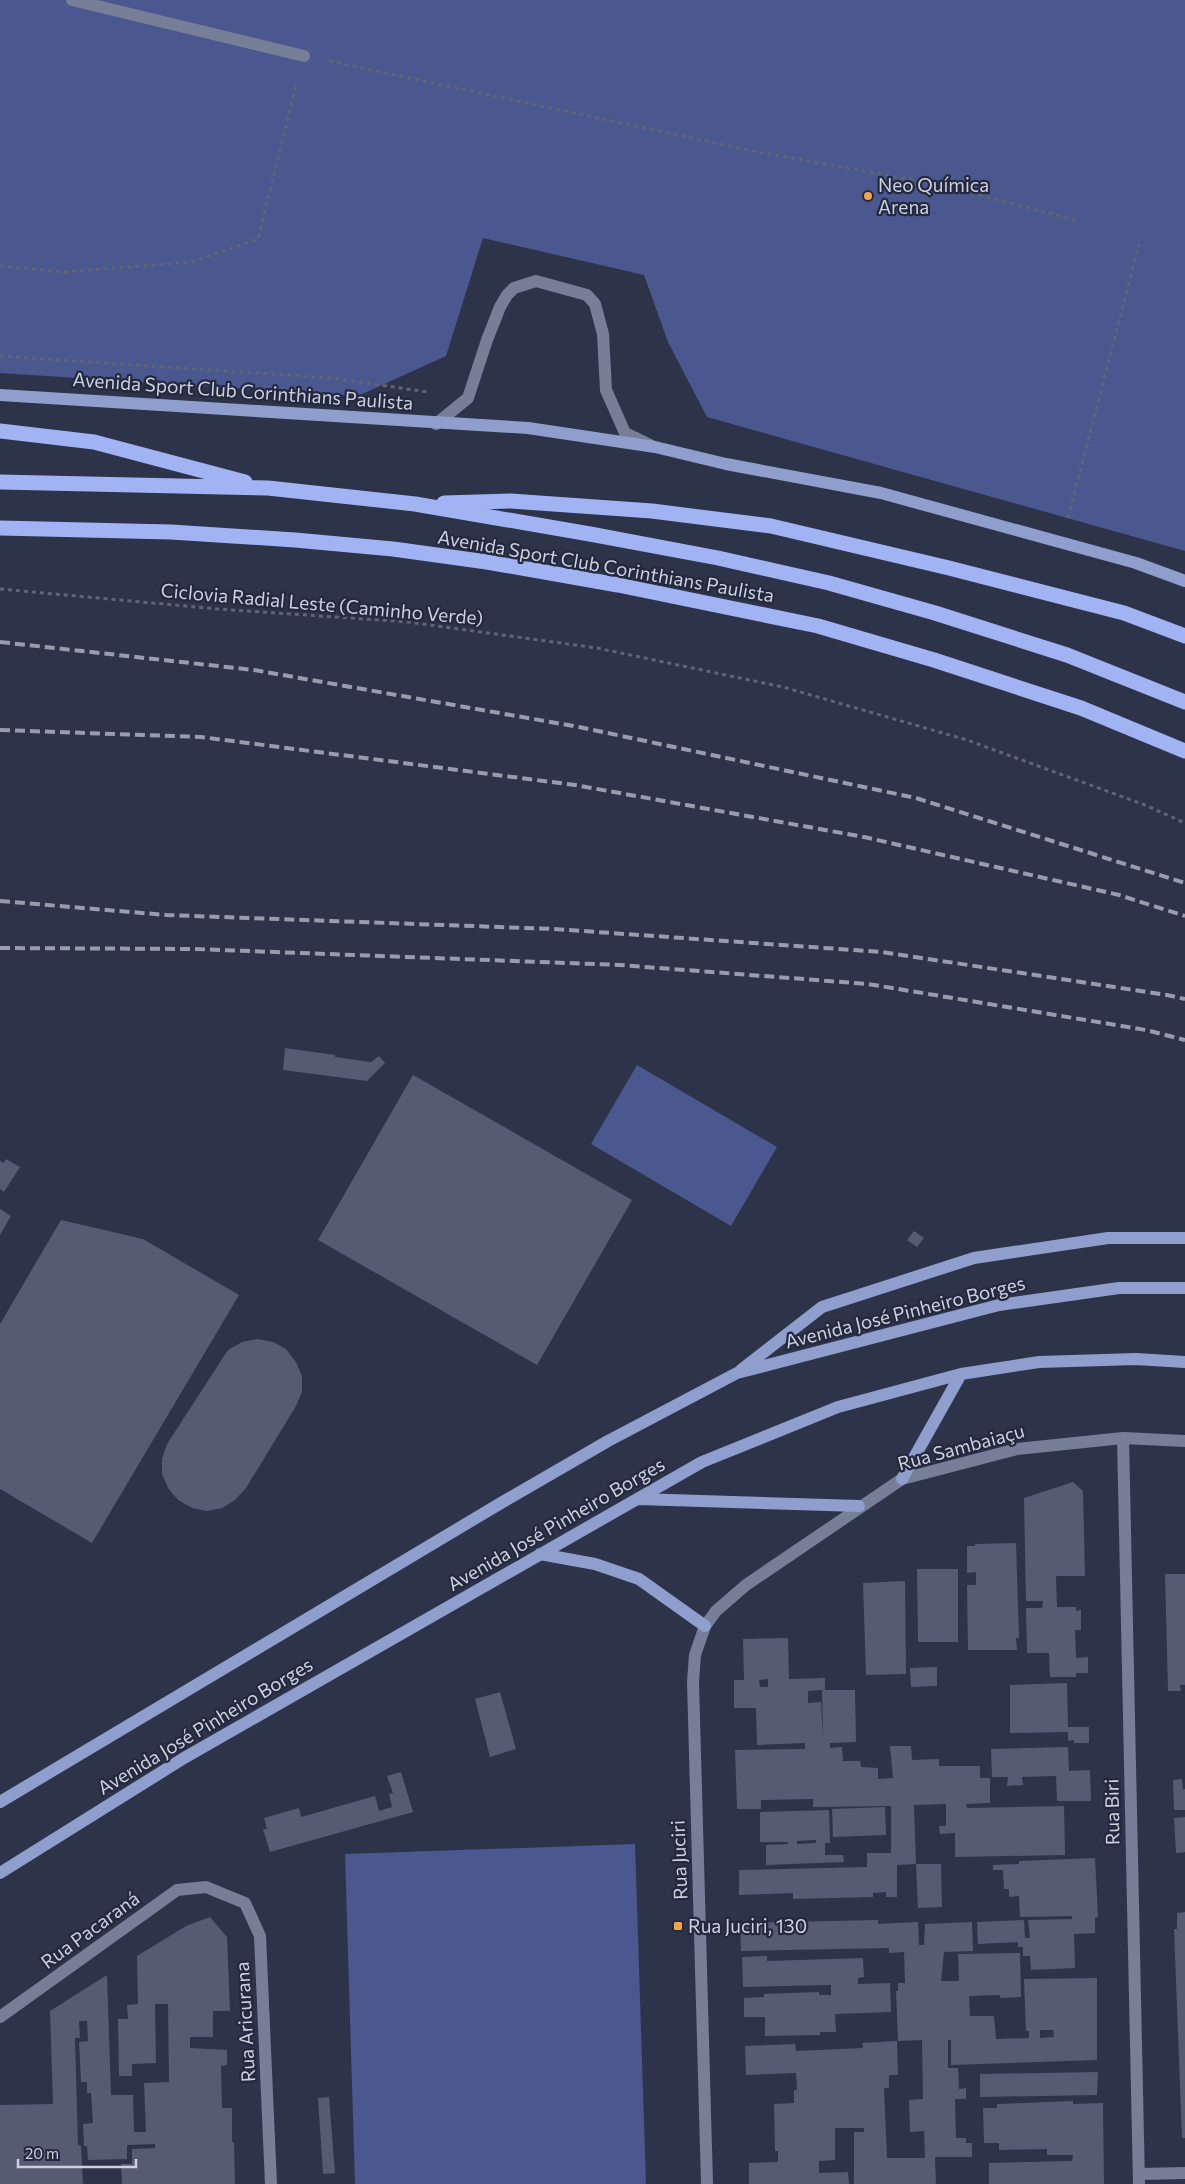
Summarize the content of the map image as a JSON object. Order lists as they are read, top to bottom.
{
  "streets": {
    "highway": ["Avenida Sport Club Corinthians Paulista"],
    "main road": ["Avenida José Pinheiro Borges"],
    "street": [
      "Rua Sambaiaçu",
      "Rua Biri",
      "Rua Juciri",
      "Rua Pacaraná",
      "Rua Aricurana"
    ],
    "path": ["Ciclovia Radial Leste (Caminho Verde)"]
  },
  "crossings": [
    ["Rua Sambaiaçu", "Rua Biri"],
    ["Rua Sambaiaçu", "Rua Juciri"],
    ["Rua Pacaraná", "Rua Aricurana"]
  ],
  "places": {
    "other": ["Neo Química Arena"],
    "transit": ["Rua Juciri, 130"]
  },
  "scale_bar": "20 m"
}
